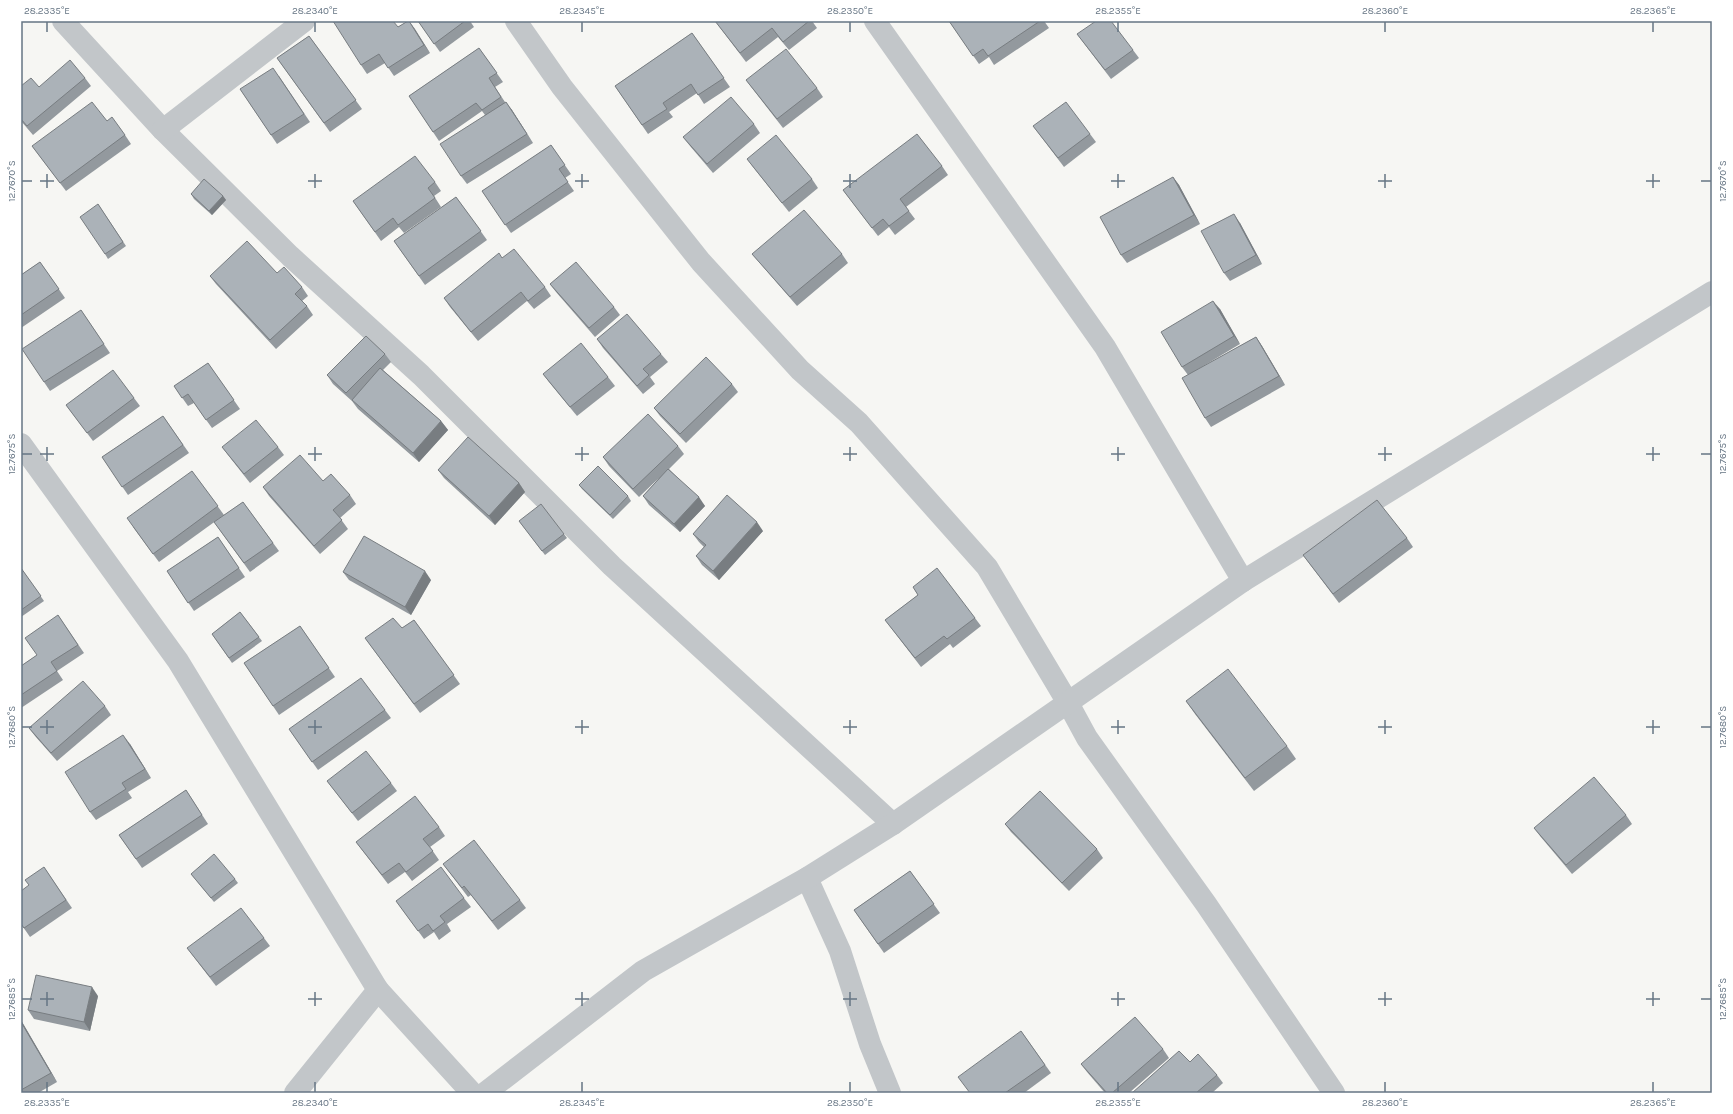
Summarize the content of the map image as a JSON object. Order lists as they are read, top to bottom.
{
  "coordinates": [
    "28.2335°E",
    "28.2340°E",
    "28.2345°E",
    "28.2350°E",
    "28.2355°E",
    "28.2360°E",
    "28.2365°E",
    "12.7670°S",
    "12.7675°S",
    "12.7680°S",
    "12.7685°S"
  ]
}
